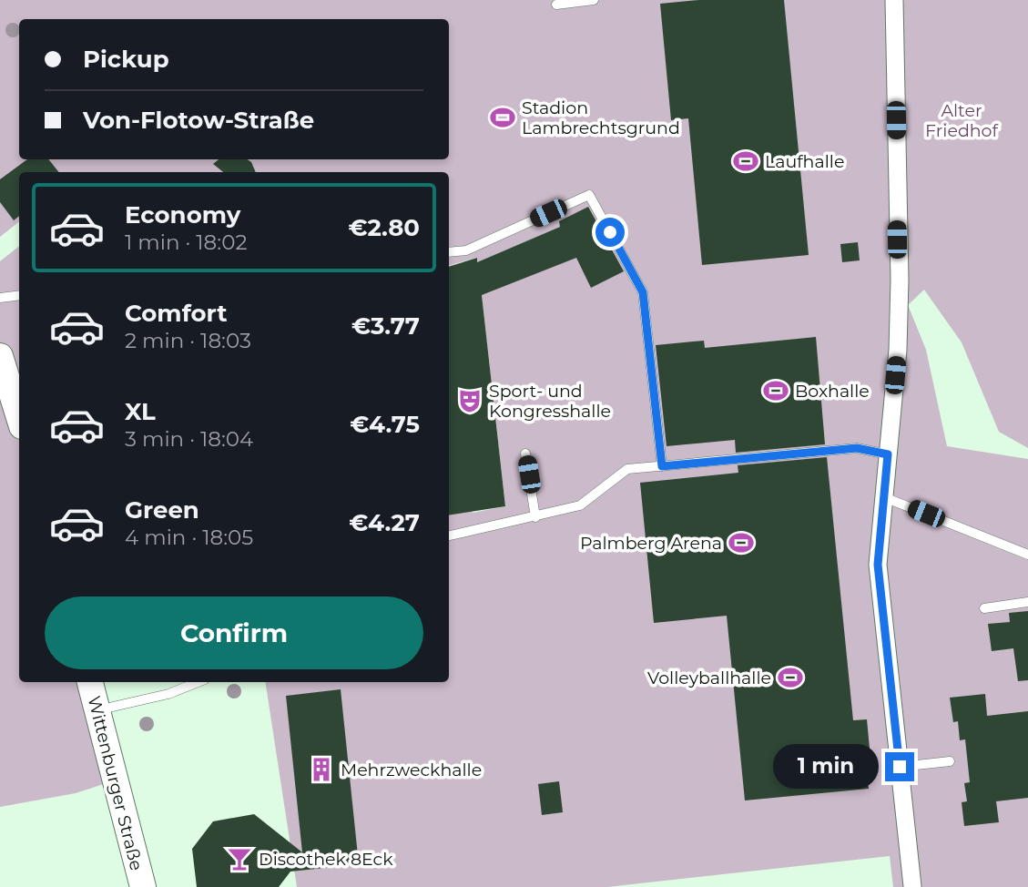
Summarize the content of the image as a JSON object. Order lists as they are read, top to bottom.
{
  "streets": {
    "street": ["Wittenburger Straße"]
  },
  "parks": ["Alter Friedhof"],
  "places": {
    "sports": [
      "Stadion Lambrechtsgrund",
      "Laufhalle",
      "Boxhalle",
      "Palmberg Arena",
      "Volleyballhalle"
    ],
    "theatre": ["Sport- und Kongresshalle"],
    "building": ["Mehrzweckhalle"],
    "bar": ["Discothek 8Eck"]
  },
  "page": {
    "banner": ["Pickup", "Von-Flotow-Straße"],
    "list": [
      {
        "name": "Economy",
        "note": "1 min · 18:02",
        "value": "€2.80"
      },
      {
        "name": "Comfort",
        "note": "2 min · 18:03",
        "value": "€3.77"
      },
      {
        "name": "XL",
        "note": "3 min · 18:04",
        "value": "€4.75"
      },
      {
        "name": "Green",
        "note": "4 min · 18:05",
        "value": "€4.27"
      }
    ],
    "buttons": "Confirm",
    "bubble": "1 min"
  }
}
